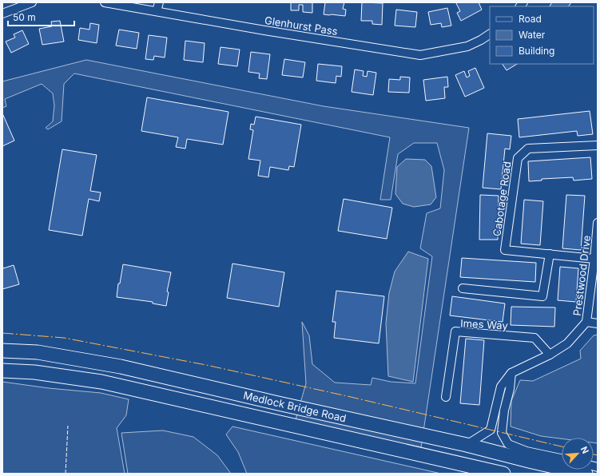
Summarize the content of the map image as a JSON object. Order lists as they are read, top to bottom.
{
  "streets": {
    "highway": ["Medlock Bridge Road"],
    "street": [
      "Glenhurst Pass",
      "Cabotage Road",
      "Prestwood Drive",
      "Imes Way"
    ]
  },
  "crossings": [
    ["Prestwood Drive", "Imes Way"],
    ["Prestwood Drive", "Medlock Bridge Road"]
  ],
  "legend": ["Road", "Water", "Building"],
  "scale_bar": "50 m",
  "north": "top right"
}
